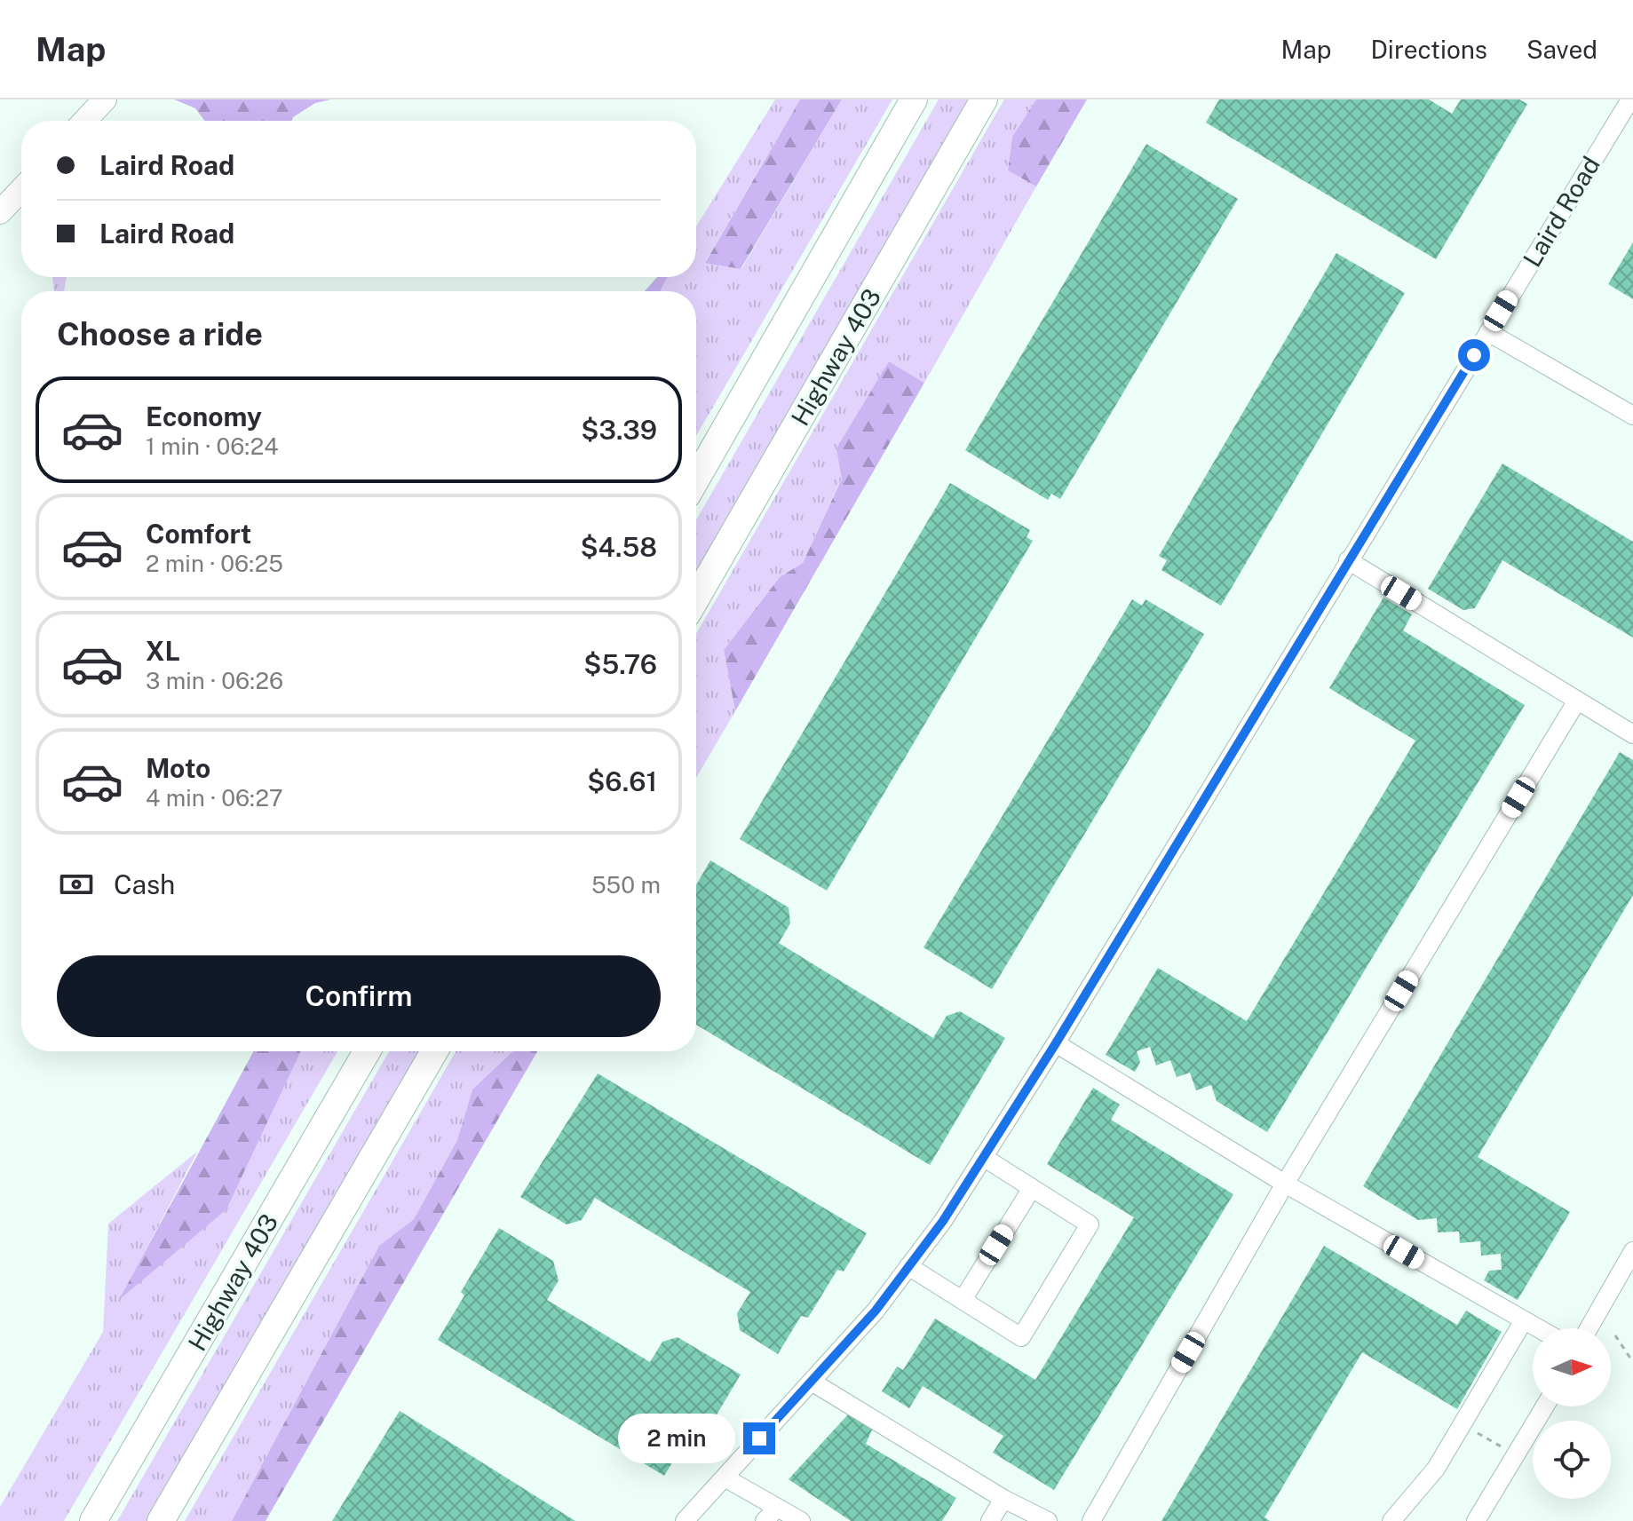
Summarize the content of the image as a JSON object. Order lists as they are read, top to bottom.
{
  "streets": {
    "highway": ["Highway 403"],
    "street": ["Laird Road"]
  },
  "north": "right",
  "page": {
    "header": "Map",
    "nav": ["Map", "Directions", "Saved"],
    "banner": ["Laird Road", "Laird Road"],
    "heading": "Choose a ride",
    "list": [
      {
        "name": "Economy",
        "note": "1 min · 06:24",
        "value": "$3.39"
      },
      {
        "name": "Comfort",
        "note": "2 min · 06:25",
        "value": "$4.58"
      },
      {
        "name": "XL",
        "note": "3 min · 06:26",
        "value": "$5.76"
      },
      {
        "name": "Moto",
        "note": "4 min · 06:27",
        "value": "$6.61"
      }
    ],
    "pay": ["Cash", "550 m"],
    "buttons": "Confirm",
    "bubble": "2 min"
  }
}
